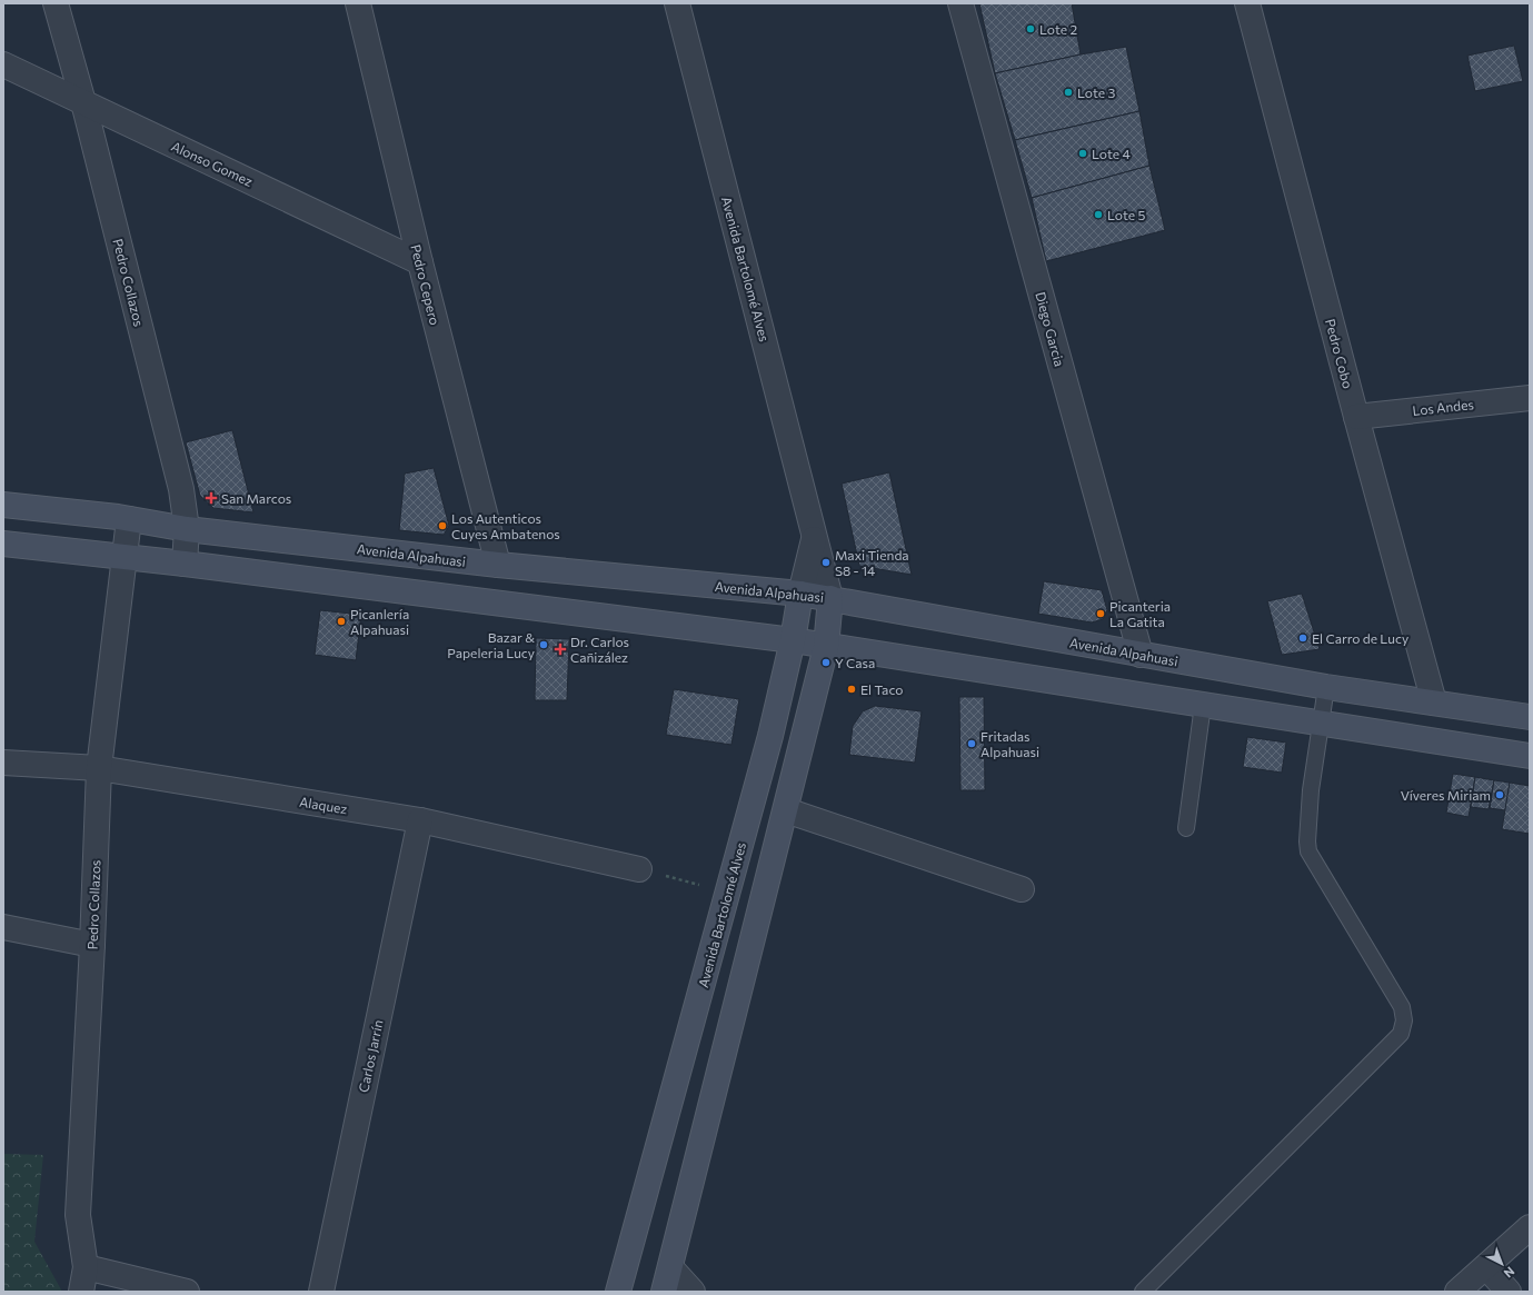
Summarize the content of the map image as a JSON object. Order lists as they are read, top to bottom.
{
  "streets": {
    "main road": ["Avenida Bartolomé Alves", "Avenida Alpahuasi"],
    "street": [
      "Alonso Gomez",
      "Pedro Collazos",
      "Pedro Cepero",
      "Diego Garcia",
      "Pedro Cobo",
      "Los Andes",
      "Alaquez",
      "Carlos Jarrín"
    ]
  },
  "crossings": [
    ["Alonso Gomez", "Pedro Collazos"],
    ["Alonso Gomez", "Pedro Cepero"],
    ["Avenida Bartolomé Alves", "Avenida Alpahuasi"],
    ["Pedro Collazos", "Avenida Alpahuasi"],
    ["Pedro Collazos", "Alaquez"],
    ["Pedro Cepero", "Avenida Alpahuasi"],
    ["Diego Garcia", "Avenida Alpahuasi"],
    ["Pedro Cobo", "Los Andes"],
    ["Pedro Cobo", "Avenida Alpahuasi"],
    ["Alaquez", "Carlos Jarrín"]
  ],
  "places": {
    "other": [
      "Lote 2",
      "Lote 3",
      "Lote 4",
      "Lote 5",
      "Los Autenticos Cuyes Ambatenos",
      "Maxi Tienda S8 - 14",
      "Picanteria La Gatita",
      "Picanlería Alpahuasi",
      "El Carro de Lucy",
      "Bazar & Papeleria Lucy",
      "Y Casa",
      "El Taco",
      "Fritadas Alpahuasi",
      "Víveres Miriam"
    ],
    "health": ["San Marcos", "Dr. Carlos Cañizález"]
  },
  "north": "bottom right"
}
